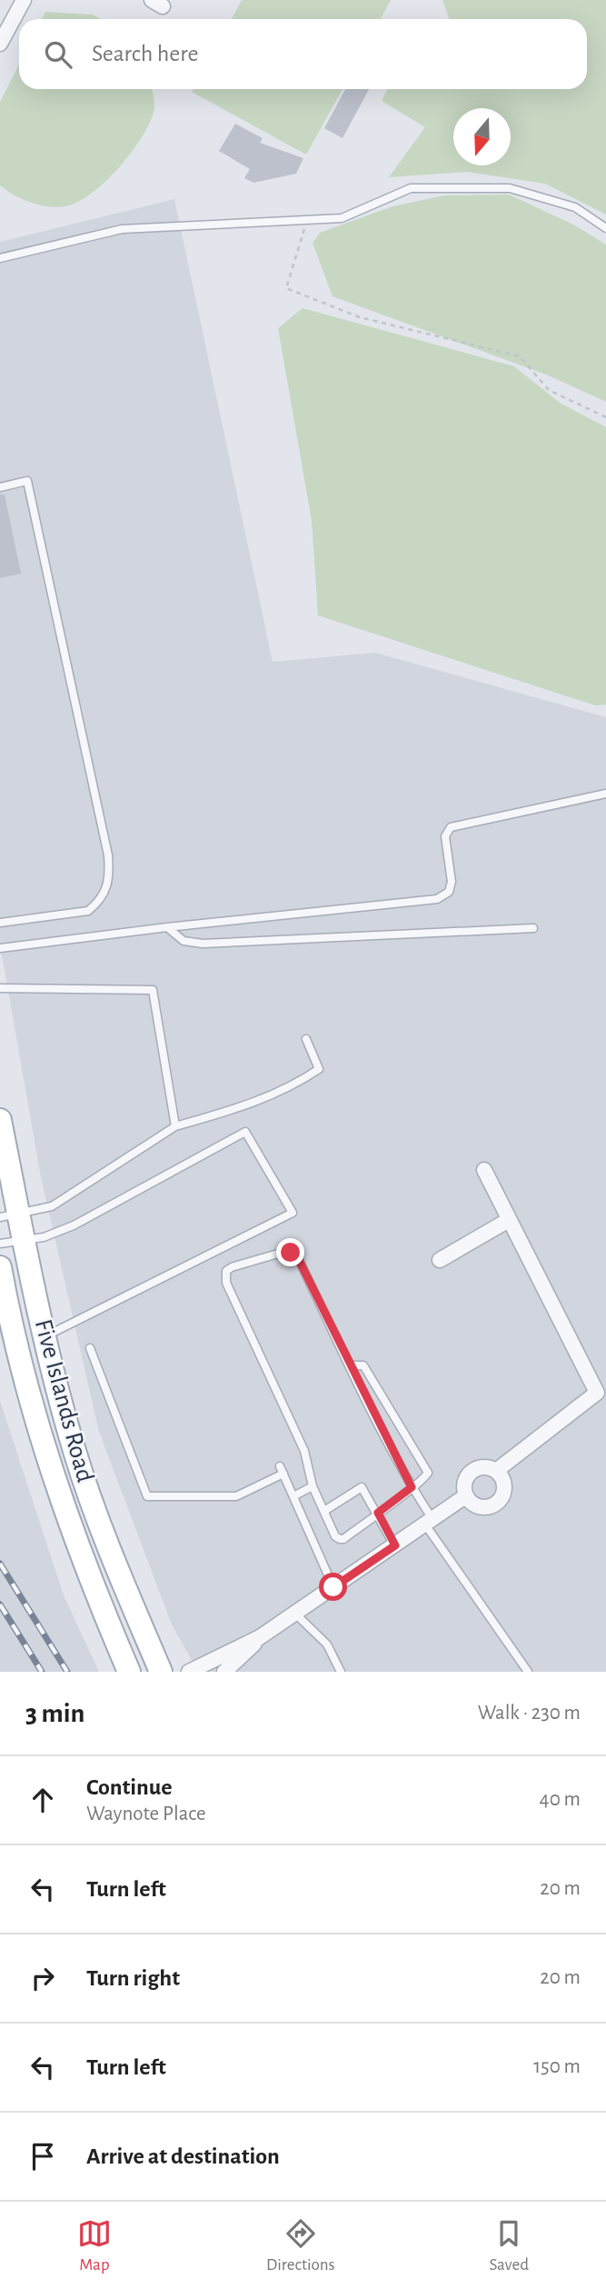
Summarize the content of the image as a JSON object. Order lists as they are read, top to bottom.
{
  "streets": {
    "main road": ["Five Islands Road"]
  },
  "north": "bottom",
  "page": {
    "search": "Search here",
    "heading": ["3 min", "Walk · 230 m"],
    "list": [
      ["Continue", "Waynote Place", "40 m"],
      ["Turn left", "20 m"],
      ["Turn right", "20 m"],
      ["Turn left", "150 m"],
      "Arrive at destination"
    ],
    "nav": ["Map", "Directions", "Saved"]
  }
}
